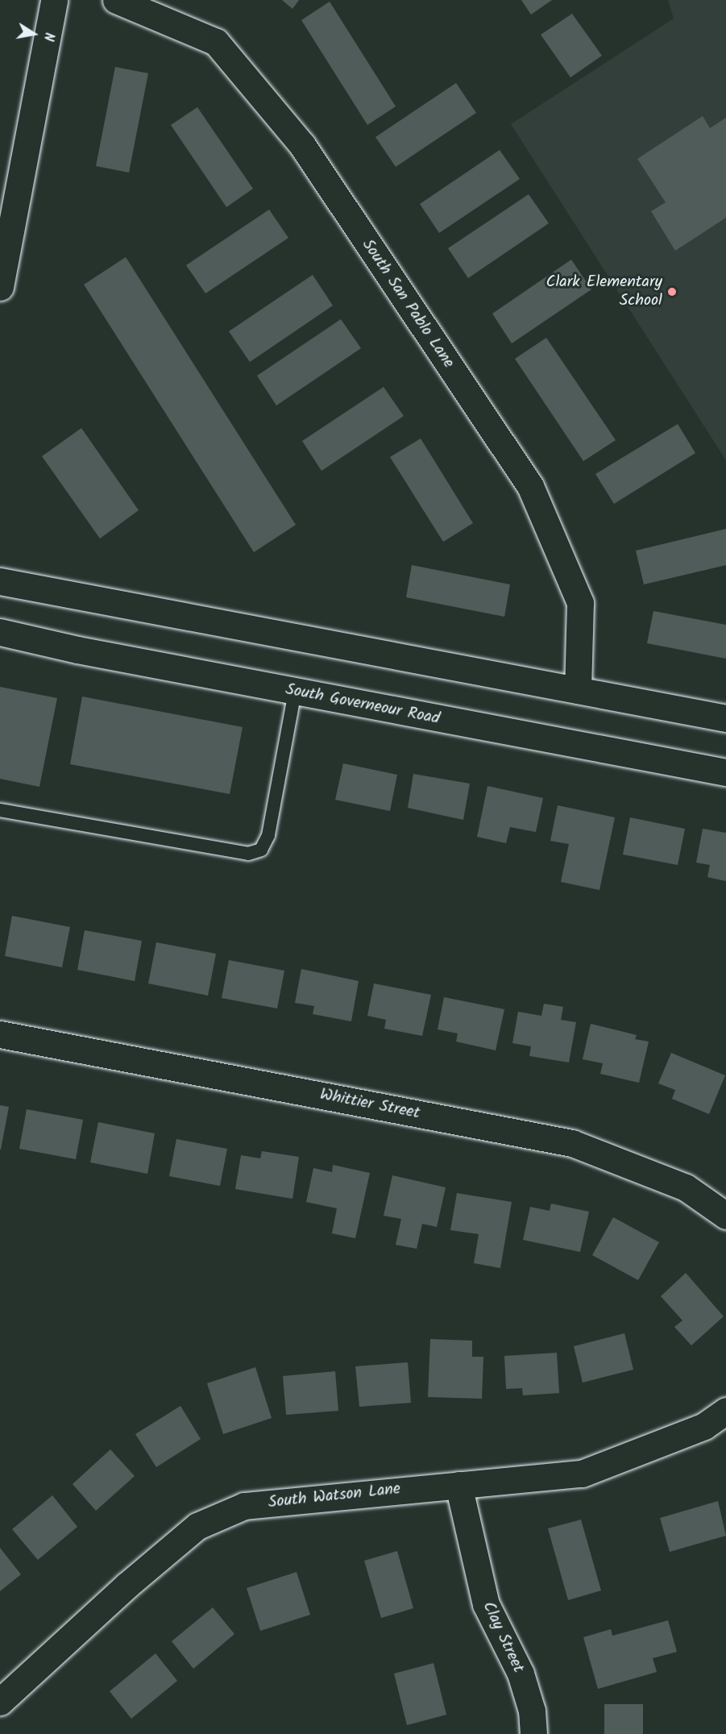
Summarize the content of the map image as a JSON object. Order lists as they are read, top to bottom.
{
  "streets": {
    "street": [
      "South San Pablo Lane",
      "South Governeour Road",
      "Whittier Street",
      "South Watson Lane",
      "Clay Street"
    ]
  },
  "crossings": [
    ["South Watson Lane", "Clay Street"]
  ],
  "places": ["Clark Elementary School"],
  "north": "right"
}
